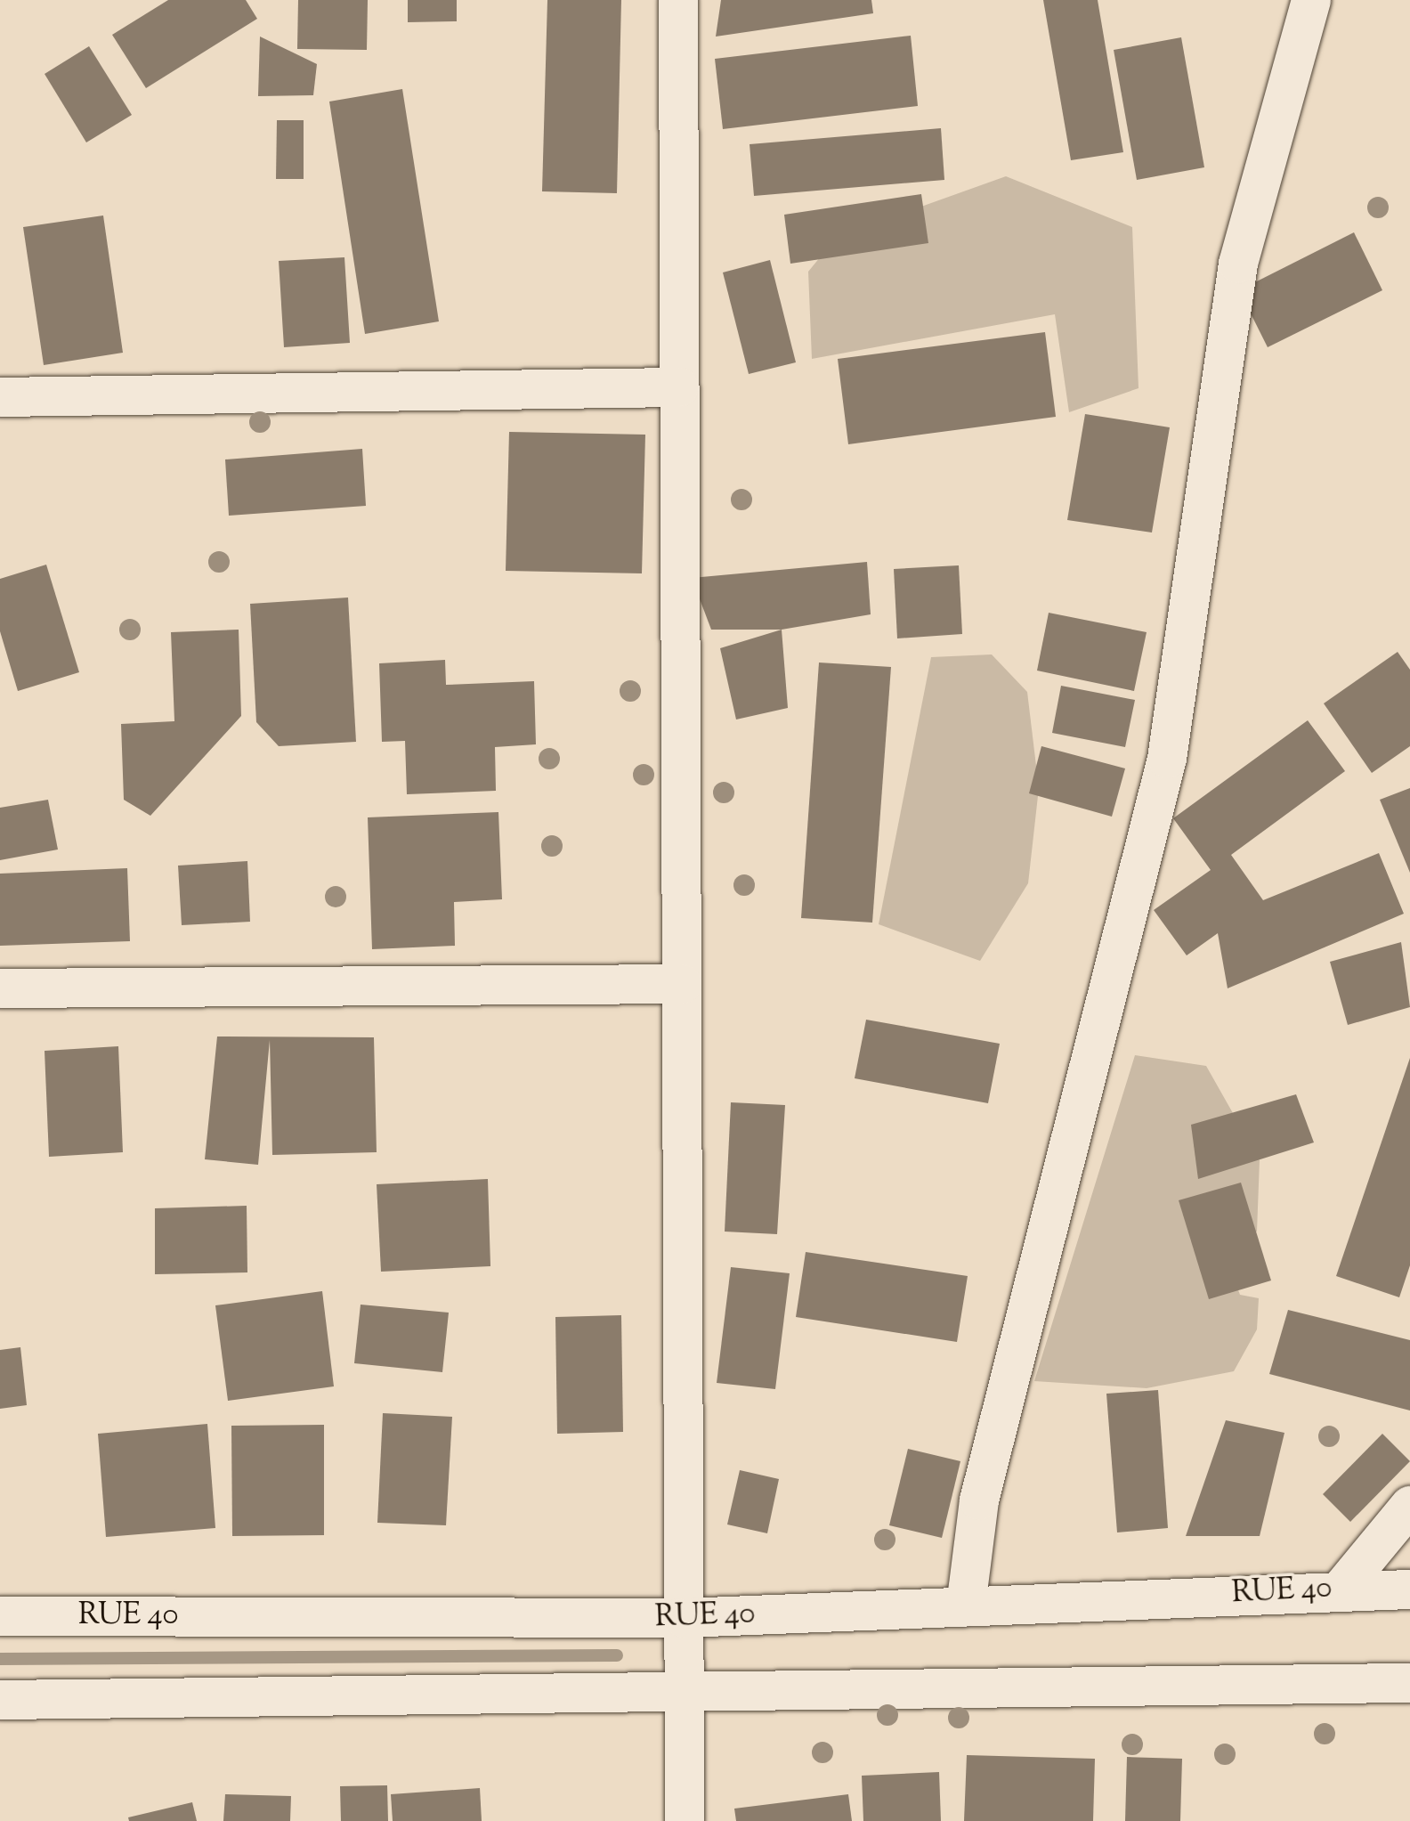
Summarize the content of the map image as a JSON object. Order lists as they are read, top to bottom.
{
  "streets": {
    "street": ["RUE 40"]
  }
}
